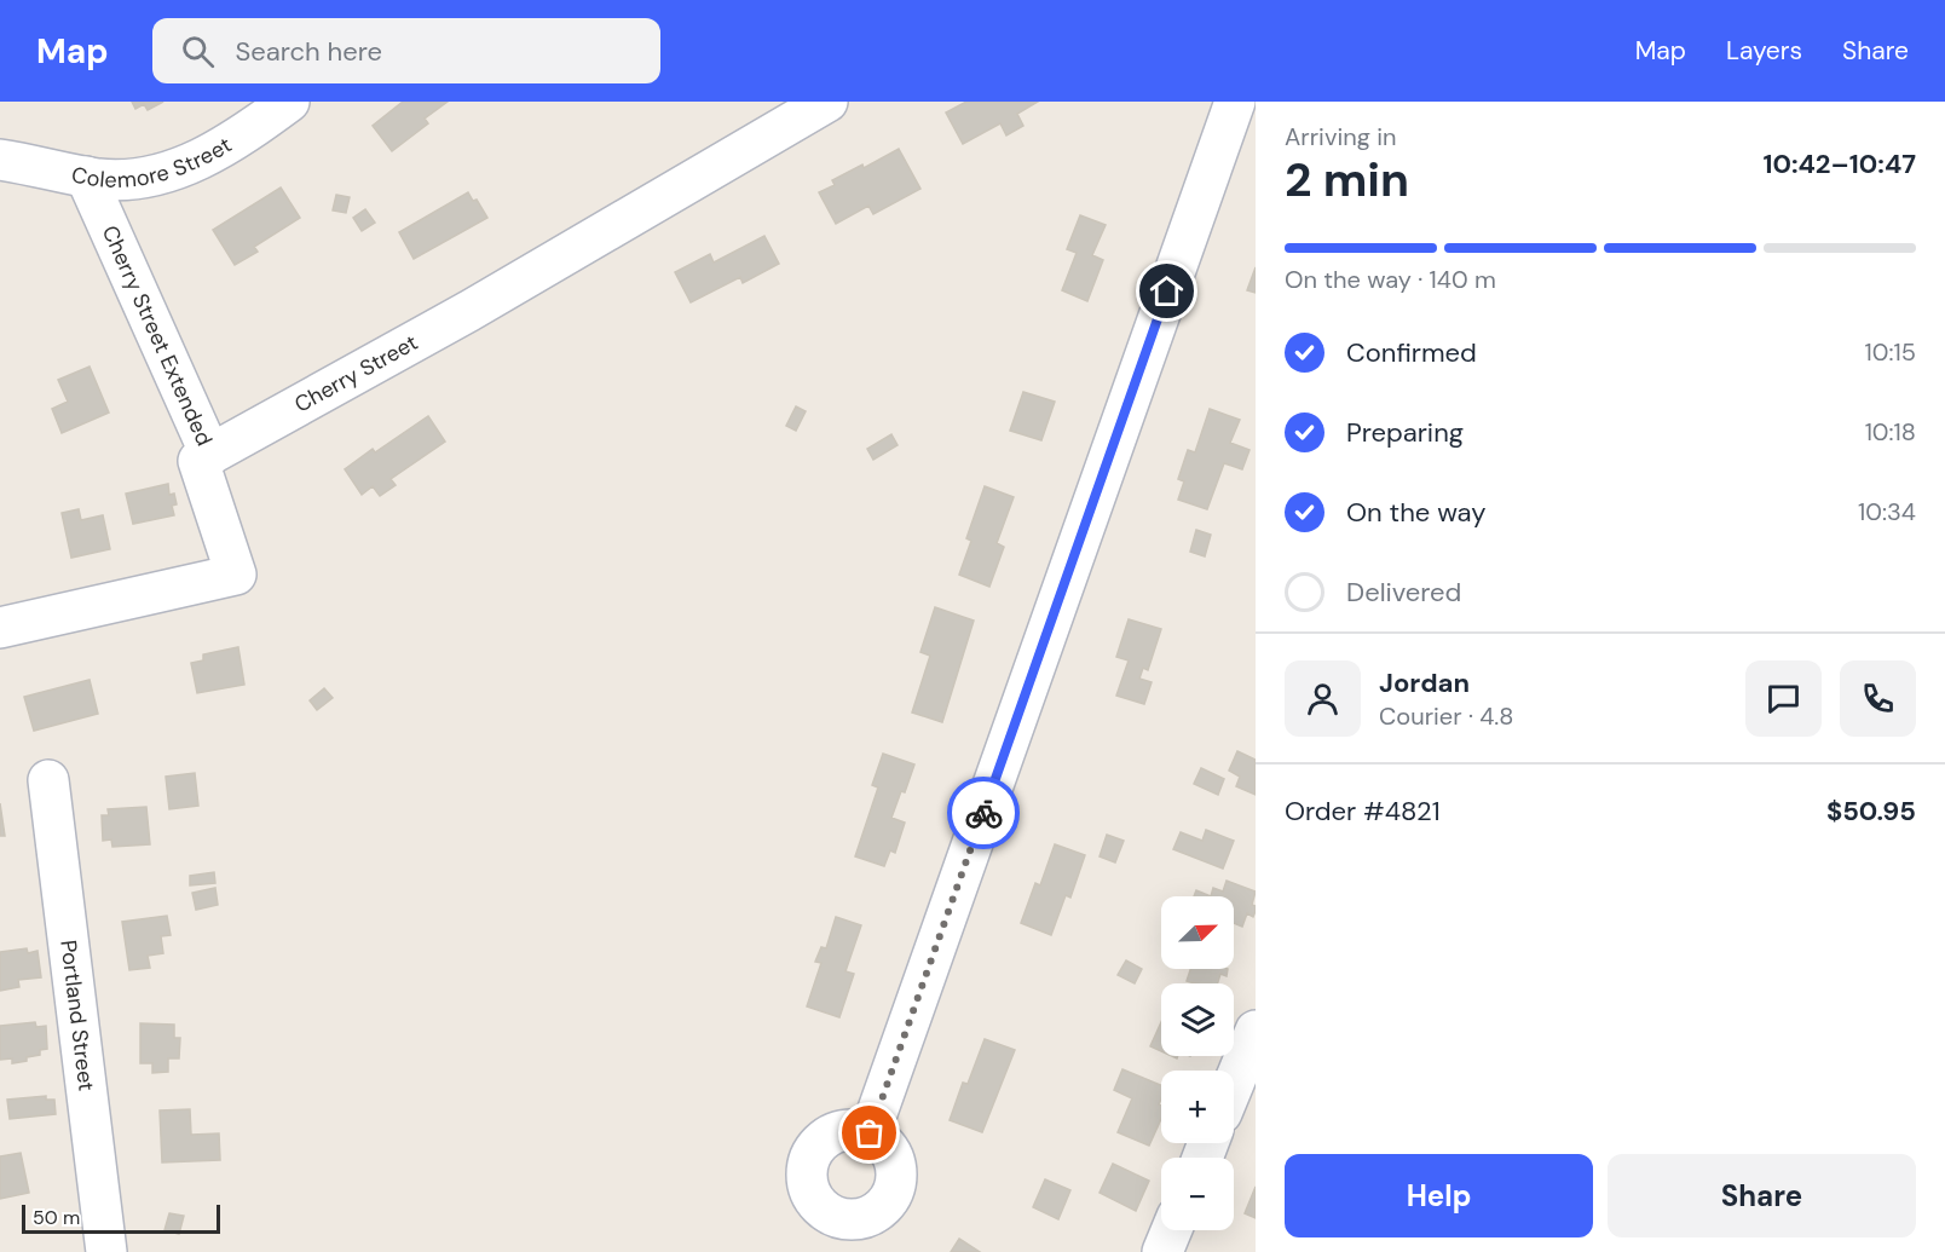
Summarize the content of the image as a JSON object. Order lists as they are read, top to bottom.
{
  "streets": {
    "street": [
      "Colemore Street",
      "Cherry Street Extended",
      "Cherry Street",
      "Portland Street"
    ]
  },
  "crossings": [
    ["Colemore Street", "Cherry Street Extended"],
    ["Cherry Street Extended", "Cherry Street"]
  ],
  "scale_bar": "50 m",
  "north": "top right",
  "page": {
    "header": "Map",
    "search": "Search here",
    "nav": ["Map", "Layers", "Share"],
    "heading": ["2 min", "Arriving in", "10:42–10:47"],
    "panel": [
      "Jordan",
      "Courier · 4.8",
      "Order #4821",
      "$50.95"
    ],
    "bar": "On the way · 140 m",
    "list": [
      ["Confirmed", "10:15"],
      ["Preparing", "10:18"],
      ["On the way", "10:34"],
      "Delivered"
    ],
    "map_buttons": ["+", "−"],
    "buttons": ["Help", "Share"],
    "scale": "50 m"
  }
}
